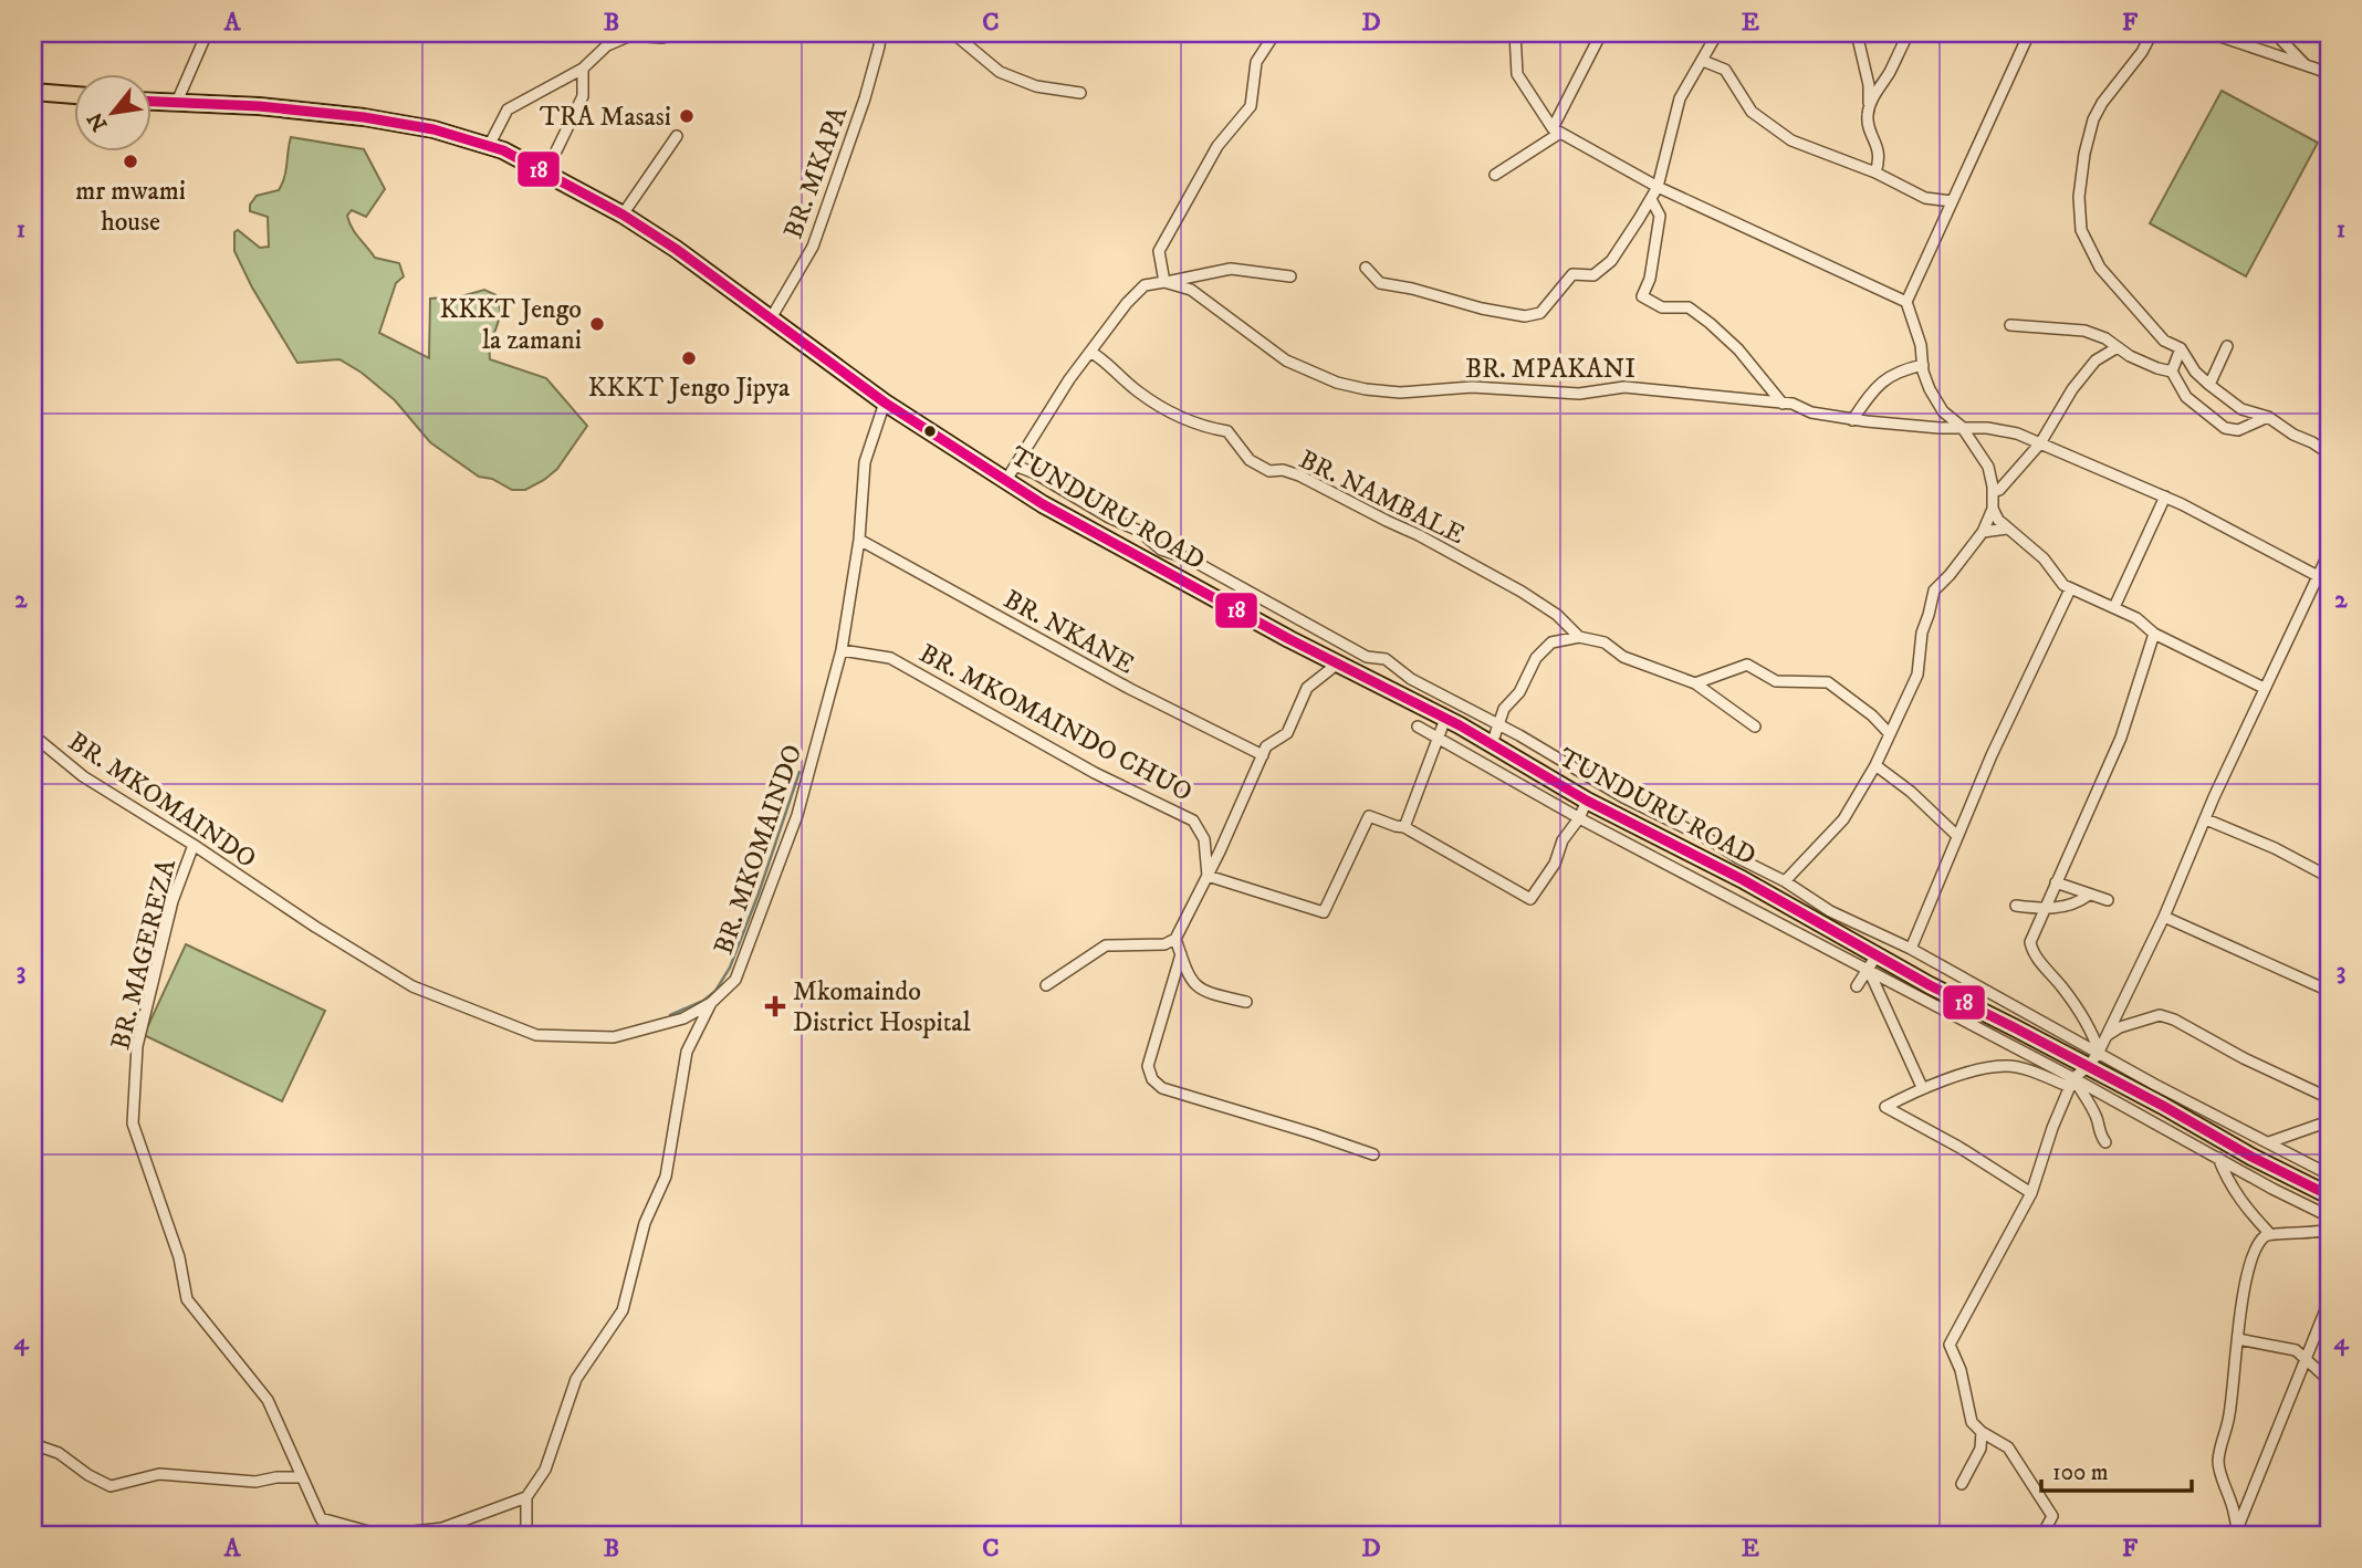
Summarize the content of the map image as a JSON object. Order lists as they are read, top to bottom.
{
  "streets": {
    "highway": ["TUNDURU ROAD"],
    "street": [
      "BR. MKAPA",
      "BR. MPAKANI",
      "BR. NAMBALE",
      "BR. NKANE",
      "BR. MKOMAINDO CHUO",
      "BR. MKOMAINDO",
      "BR. MAGEREZA"
    ]
  },
  "crossings": [
    ["BR. MKAPA", "TUNDURU ROAD"],
    ["TUNDURU ROAD", "BR. MKOMAINDO"],
    ["BR. NKANE", "BR. MKOMAINDO"],
    ["BR. MKOMAINDO CHUO", "BR. MKOMAINDO"],
    ["BR. MKOMAINDO", "BR. MAGEREZA"]
  ],
  "places": {
    "other": [
      "TRA Masasi",
      "mr mwami house",
      "KKKT Jengo la zamani",
      "KKKT Jengo Jipya"
    ],
    "health": ["Mkomaindo District Hospital"]
  },
  "lines": ["transit line 18"],
  "scale_bar": "100 m",
  "north": "bottom left",
  "grid": {
    "columns": [
      "A",
      "B",
      "C",
      "D",
      "E",
      "F"
    ],
    "rows": [
      "1",
      "2",
      "3",
      "4"
    ]
  }
}
